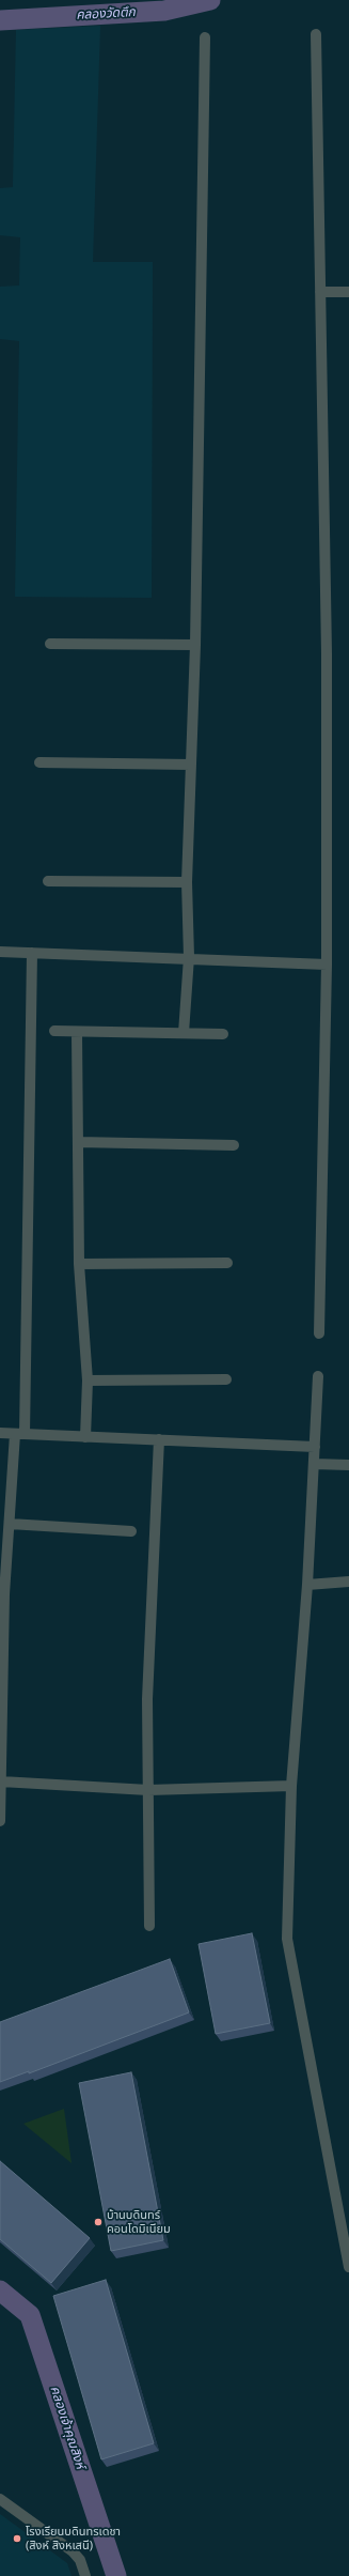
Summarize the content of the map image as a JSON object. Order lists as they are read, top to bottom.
{
  "water": ["คลองวัดตึก", "คลองเจ้าคุณสิงห์"],
  "places": ["บ้านบดินทร์ คอนโดมิเนียม", "โรงเรียนบดินทรเดชา (สิงห์ สิงหเสนี)"]
}
